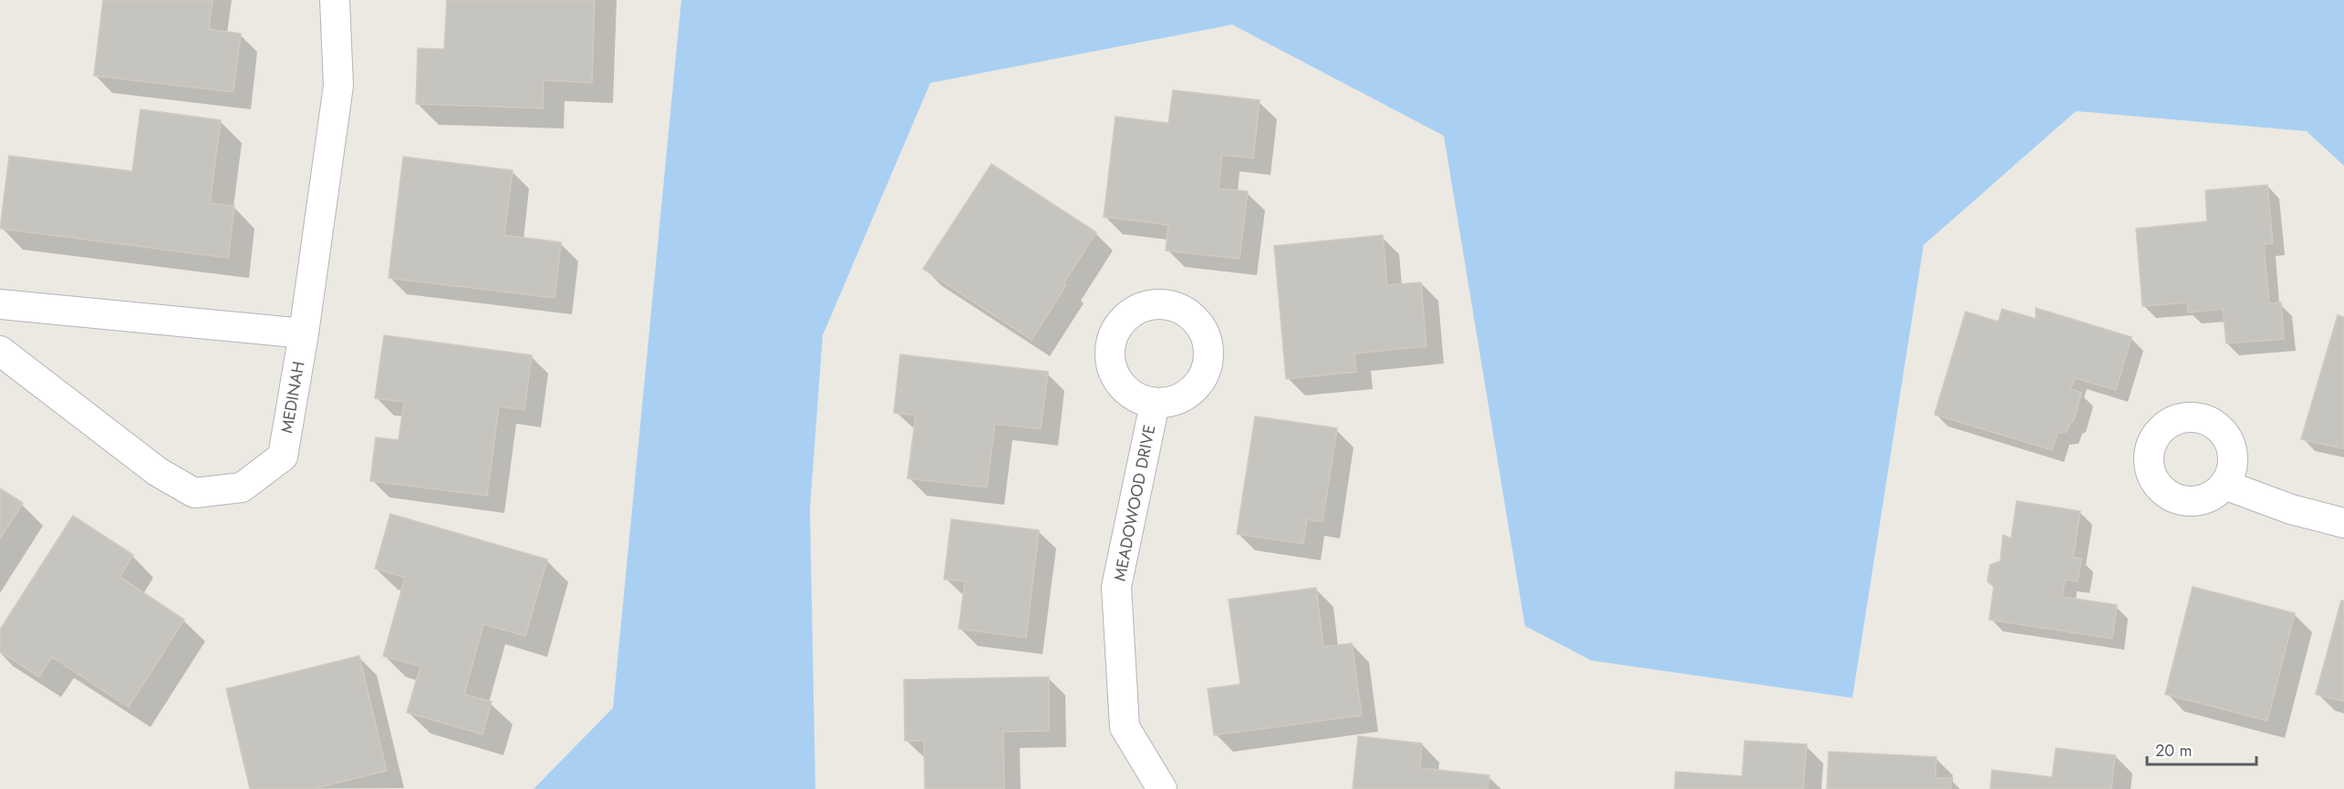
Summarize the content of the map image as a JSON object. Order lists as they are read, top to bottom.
{
  "streets": {
    "street": ["MEDINAH", "MEADOWOOD DRIVE"]
  },
  "scale_bar": "20 m"
}
